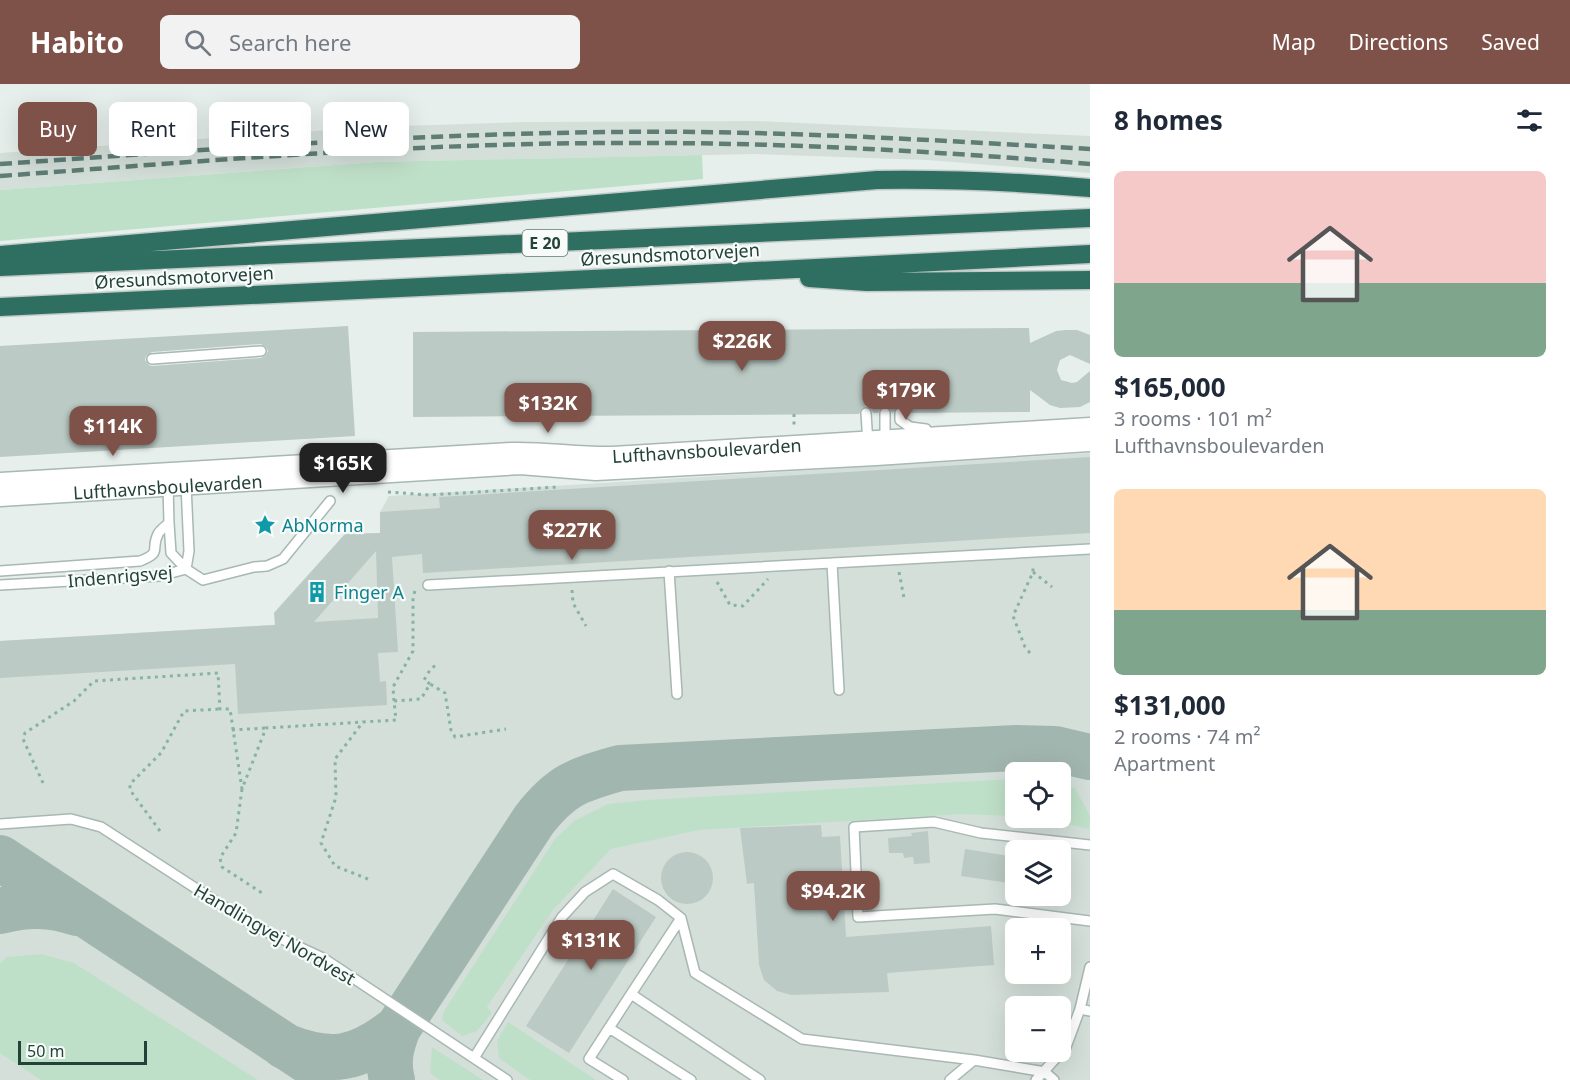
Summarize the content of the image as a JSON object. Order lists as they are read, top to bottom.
{
  "streets": {
    "highway": ["E 20", "Øresundsmotorvejen"],
    "street": ["Lufthavnsboulevarden"],
    "lane": ["Indenrigsvej", "Handlingvej Nordvest"]
  },
  "crossings": [
    ["Lufthavnsboulevarden", "Indenrigsvej"]
  ],
  "places": {
    "place": ["AbNorma"],
    "building": ["Finger A"]
  },
  "scale_bar": "50 m",
  "page": {
    "header": "Habito",
    "search": "Search here",
    "nav": ["Map", "Directions", "Saved"],
    "heading": "8 homes",
    "chip": [
      "Buy",
      "Rent",
      "Filters",
      "New"
    ],
    "list": [
      {
        "name": "$165,000",
        "note": "3 rooms · 101 m² · Lufthavnsboulevarden"
      },
      {
        "name": "$131,000",
        "note": "2 rooms · 74 m² · Apartment"
      }
    ],
    "price": [
      "$226K",
      "$179K",
      "$132K",
      "$114K",
      "$165K",
      "$227K",
      "$94.2K",
      "$131K"
    ],
    "map_buttons": ["+", "−"],
    "scale": "50 m"
  }
}
